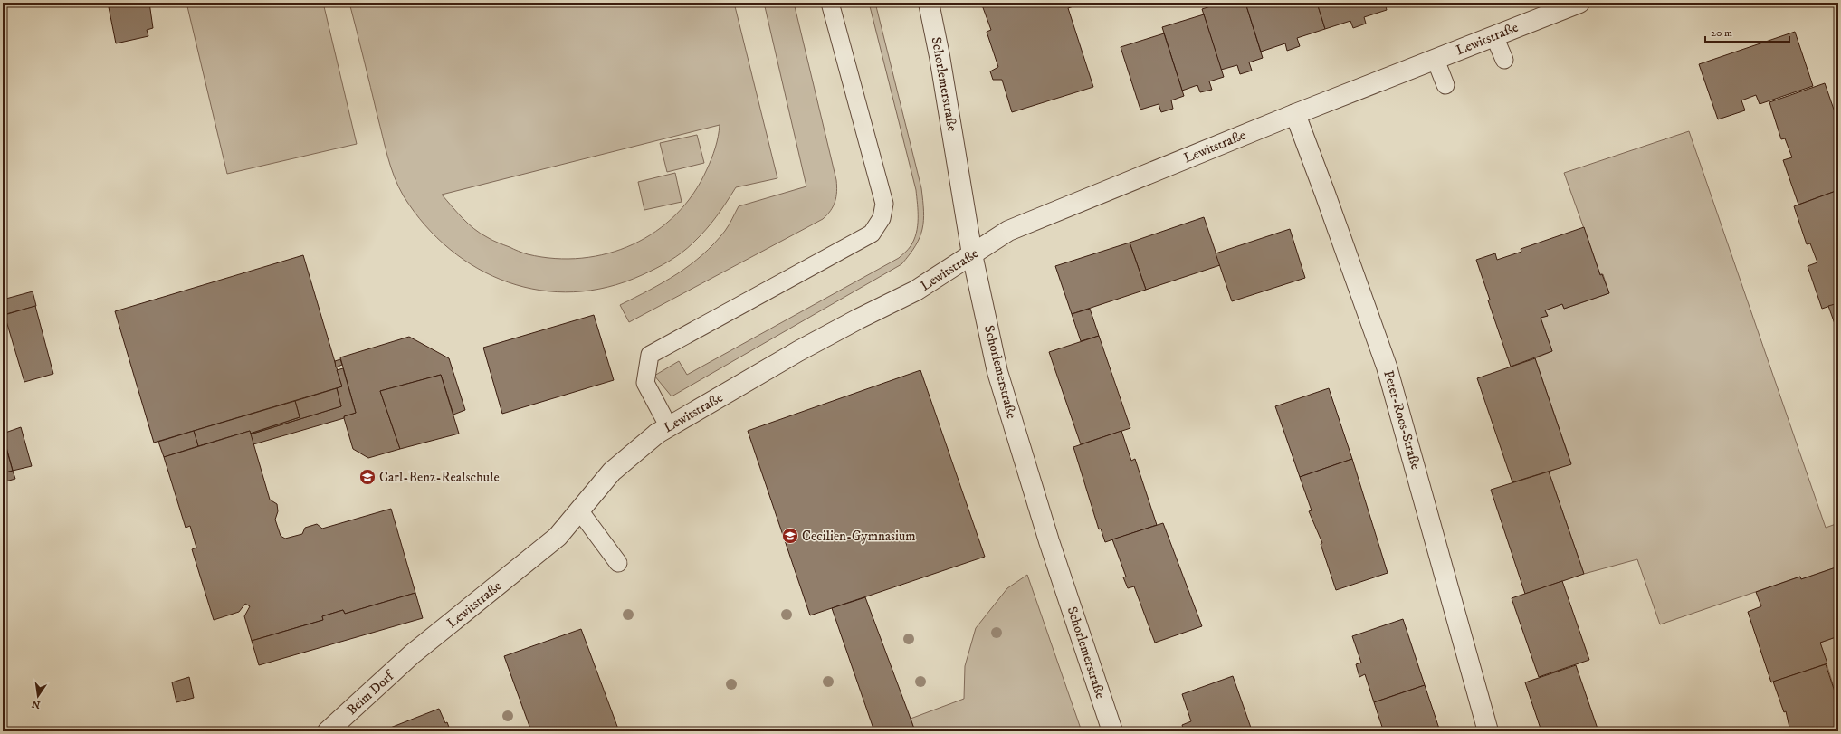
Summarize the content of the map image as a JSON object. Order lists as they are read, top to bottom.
{
  "streets": {
    "street": [
      "Lewitstraße",
      "Schorlemerstraße",
      "Peter-Roos-Straße",
      "Beim Dorf"
    ]
  },
  "crossings": [
    ["Lewitstraße", "Schorlemerstraße"],
    ["Lewitstraße", "Peter-Roos-Straße"],
    ["Lewitstraße", "Beim Dorf"]
  ],
  "places": {
    "school or university": ["Carl-Benz-Realschule", "Cecilien-Gymnasium"]
  },
  "scale_bar": "20 m",
  "north": "bottom"
}
